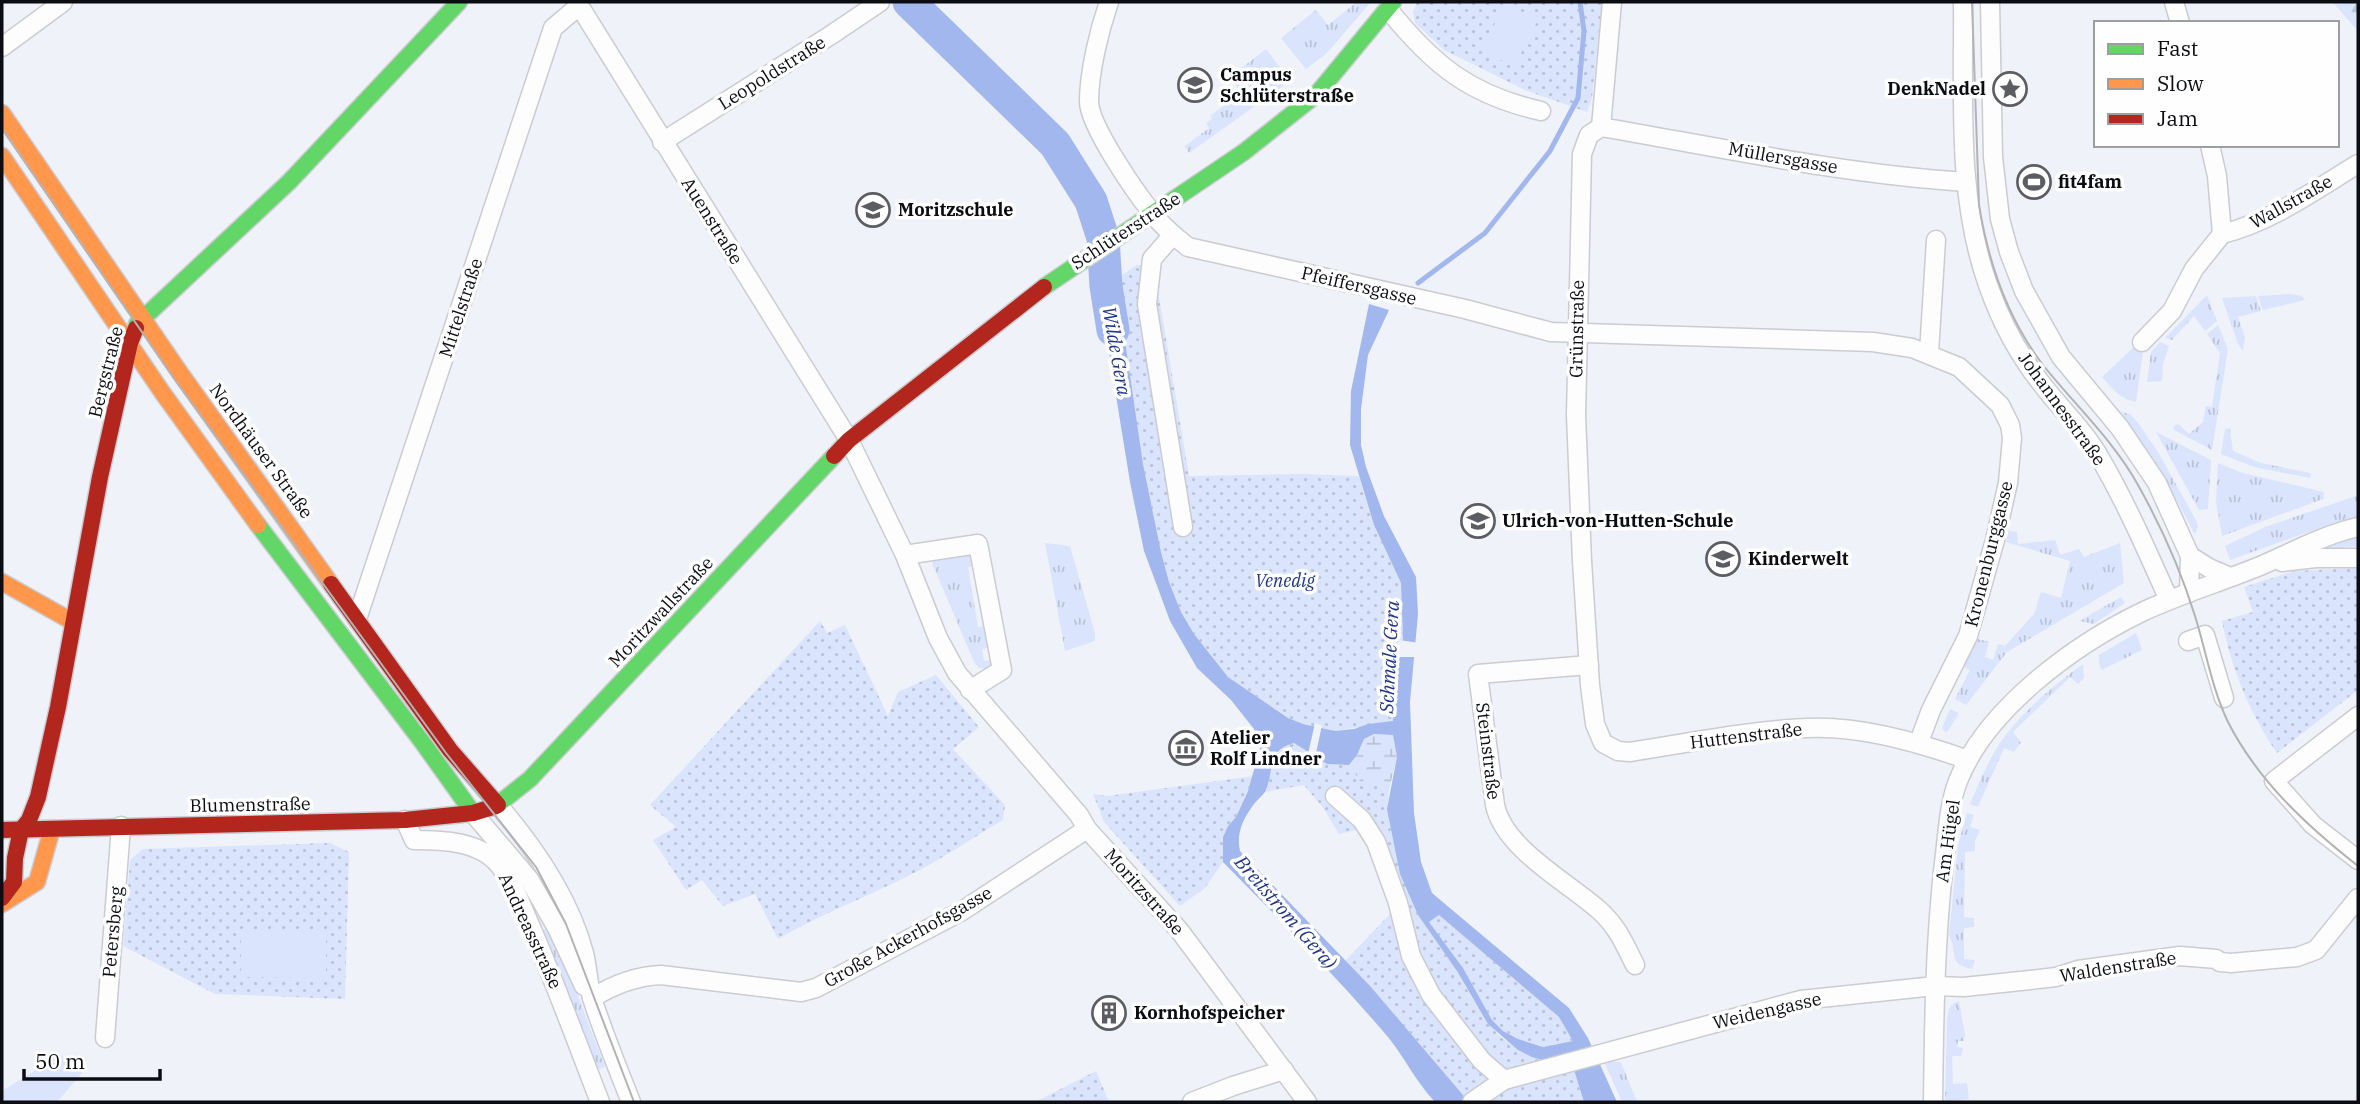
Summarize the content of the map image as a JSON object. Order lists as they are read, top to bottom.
{
  "streets": {
    "main road": [
      "Schlüterstraße",
      "Bergstraße",
      "Nordhäuser Straße",
      "Moritzwallstraße",
      "Blumenstraße"
    ],
    "street": [
      "Leopoldstraße",
      "Müllersgasse",
      "Wallstraße",
      "Auenstraße",
      "Pfeiffersgasse",
      "Mittelstraße",
      "Grünstraße",
      "Johannesstraße",
      "Kronenburggasse",
      "Huttenstraße",
      "Steinstraße",
      "Am Hügel",
      "Moritzstraße",
      "Andreasstraße",
      "Petersberg",
      "Große Ackerhofsgasse",
      "Waldenstraße",
      "Weidengasse"
    ]
  },
  "crossings": [
    ["Leopoldstraße", "Auenstraße"],
    ["Müllersgasse", "Grünstraße"],
    ["Müllersgasse", "Johannesstraße"],
    ["Auenstraße", "Schlüterstraße"],
    ["Auenstraße", "Mittelstraße"],
    ["Auenstraße", "Moritzwallstraße"],
    ["Auenstraße", "Moritzstraße"],
    ["Schlüterstraße", "Pfeiffersgasse"],
    ["Schlüterstraße", "Moritzwallstraße"],
    ["Schlüterstraße", "Moritzstraße"],
    ["Pfeiffersgasse", "Grünstraße"],
    ["Pfeiffersgasse", "Kronenburggasse"],
    ["Mittelstraße", "Nordhäuser Straße"],
    ["Grünstraße", "Kronenburggasse"],
    ["Grünstraße", "Huttenstraße"],
    ["Grünstraße", "Steinstraße"],
    ["Bergstraße", "Nordhäuser Straße"],
    ["Bergstraße", "Blumenstraße"],
    ["Johannesstraße", "Am Hügel"],
    ["Nordhäuser Straße", "Moritzwallstraße"],
    ["Nordhäuser Straße", "Blumenstraße"],
    ["Nordhäuser Straße", "Andreasstraße"],
    ["Kronenburggasse", "Huttenstraße"],
    ["Moritzwallstraße", "Blumenstraße"],
    ["Moritzwallstraße", "Moritzstraße"],
    ["Moritzwallstraße", "Andreasstraße"],
    ["Huttenstraße", "Steinstraße"],
    ["Huttenstraße", "Am Hügel"],
    ["Blumenstraße", "Andreasstraße"],
    ["Blumenstraße", "Petersberg"],
    ["Am Hügel", "Waldenstraße"],
    ["Am Hügel", "Weidengasse"],
    ["Moritzstraße", "Große Ackerhofsgasse"],
    ["Andreasstraße", "Große Ackerhofsgasse"],
    ["Waldenstraße", "Weidengasse"]
  ],
  "water": ["Wilde Gera", "Schmale Gera", "Breitstrom (Gera)"],
  "parks": ["Venedig"],
  "places": {
    "school or university": [
      "Campus Schlüterstraße",
      "Moritzschule",
      "Ulrich-von-Hutten-Schule",
      "Kinderwelt"
    ],
    "place": ["DenkNadel"],
    "sports": ["fit4fam"],
    "museum": ["Atelier Rolf Lindner"],
    "building": ["Kornhofspeicher"]
  },
  "legend": ["Fast", "Slow", "Jam"],
  "scale_bar": "50 m"
}
